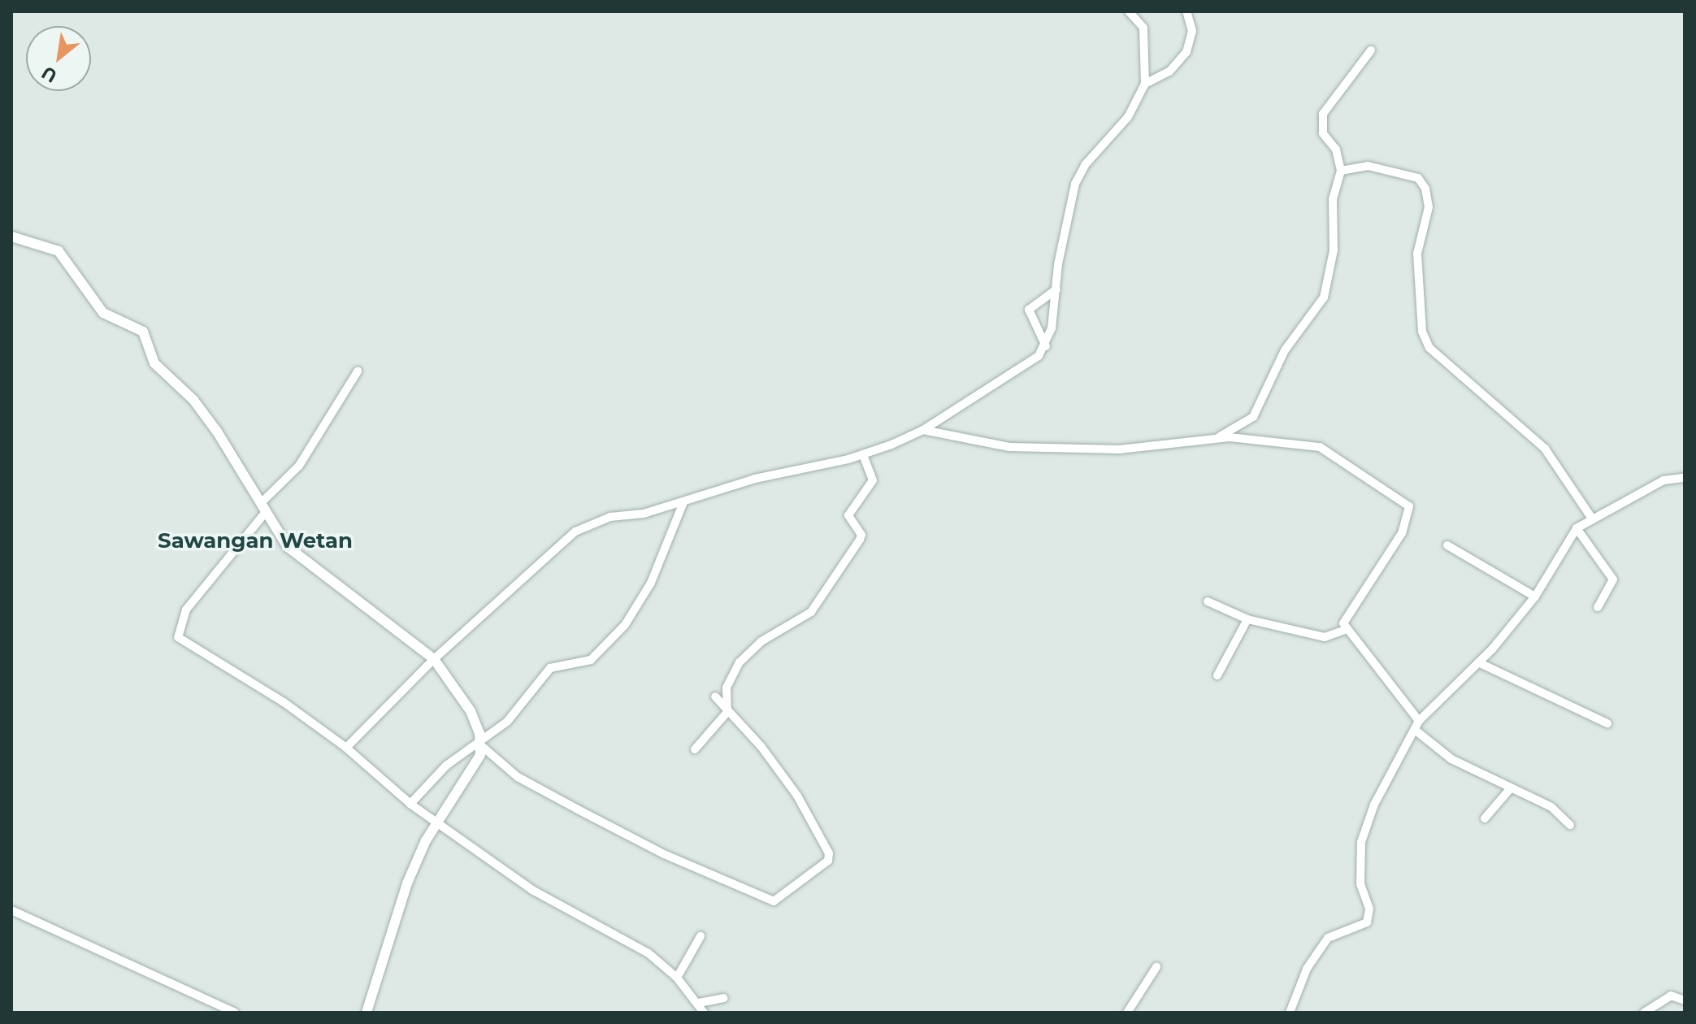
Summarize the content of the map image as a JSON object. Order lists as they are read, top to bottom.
{
  "districts": ["Sawangan Wetan"],
  "north": "bottom left"
}
